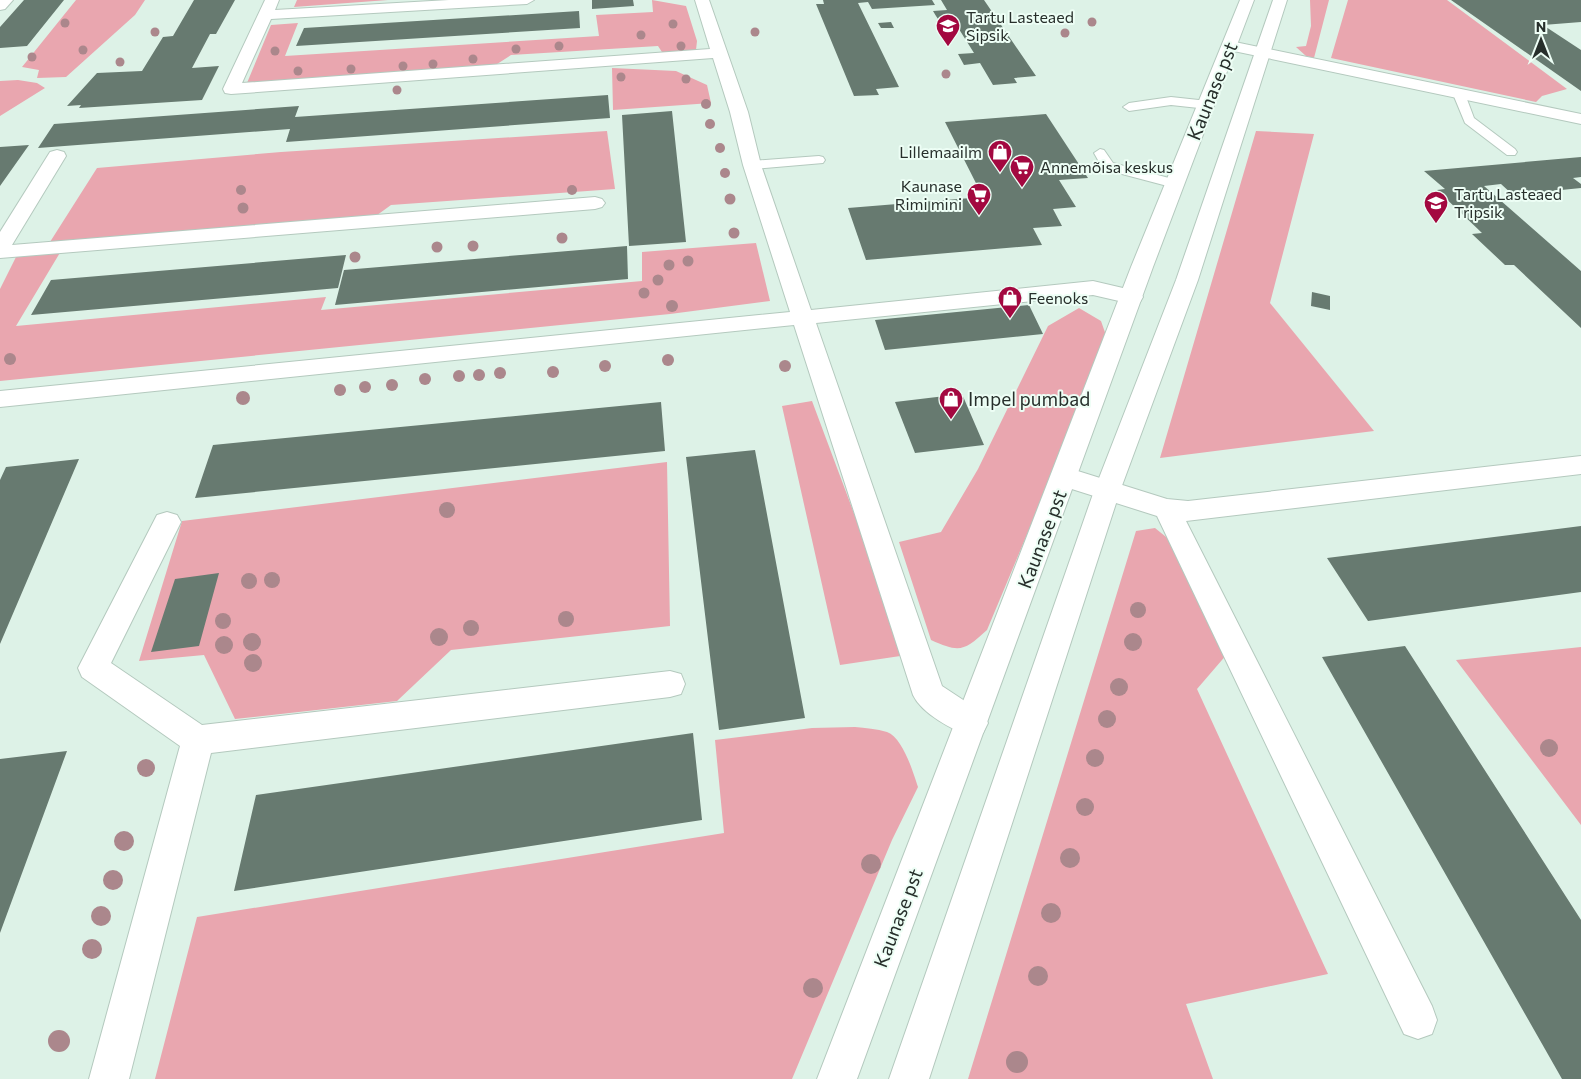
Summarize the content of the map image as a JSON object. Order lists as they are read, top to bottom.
{
  "streets": {
    "street": ["Kaunase pst"]
  },
  "places": {
    "school or university": ["Tartu Lasteaed Sipsik", "Tartu Lasteaed Tripsik"],
    "shop": ["Lillemaailm", "Feenoks", "Impel pumbad"],
    "supermarket": ["Annemõisa keskus", "Kaunase Rimi mini"]
  },
  "north": "top"
}
